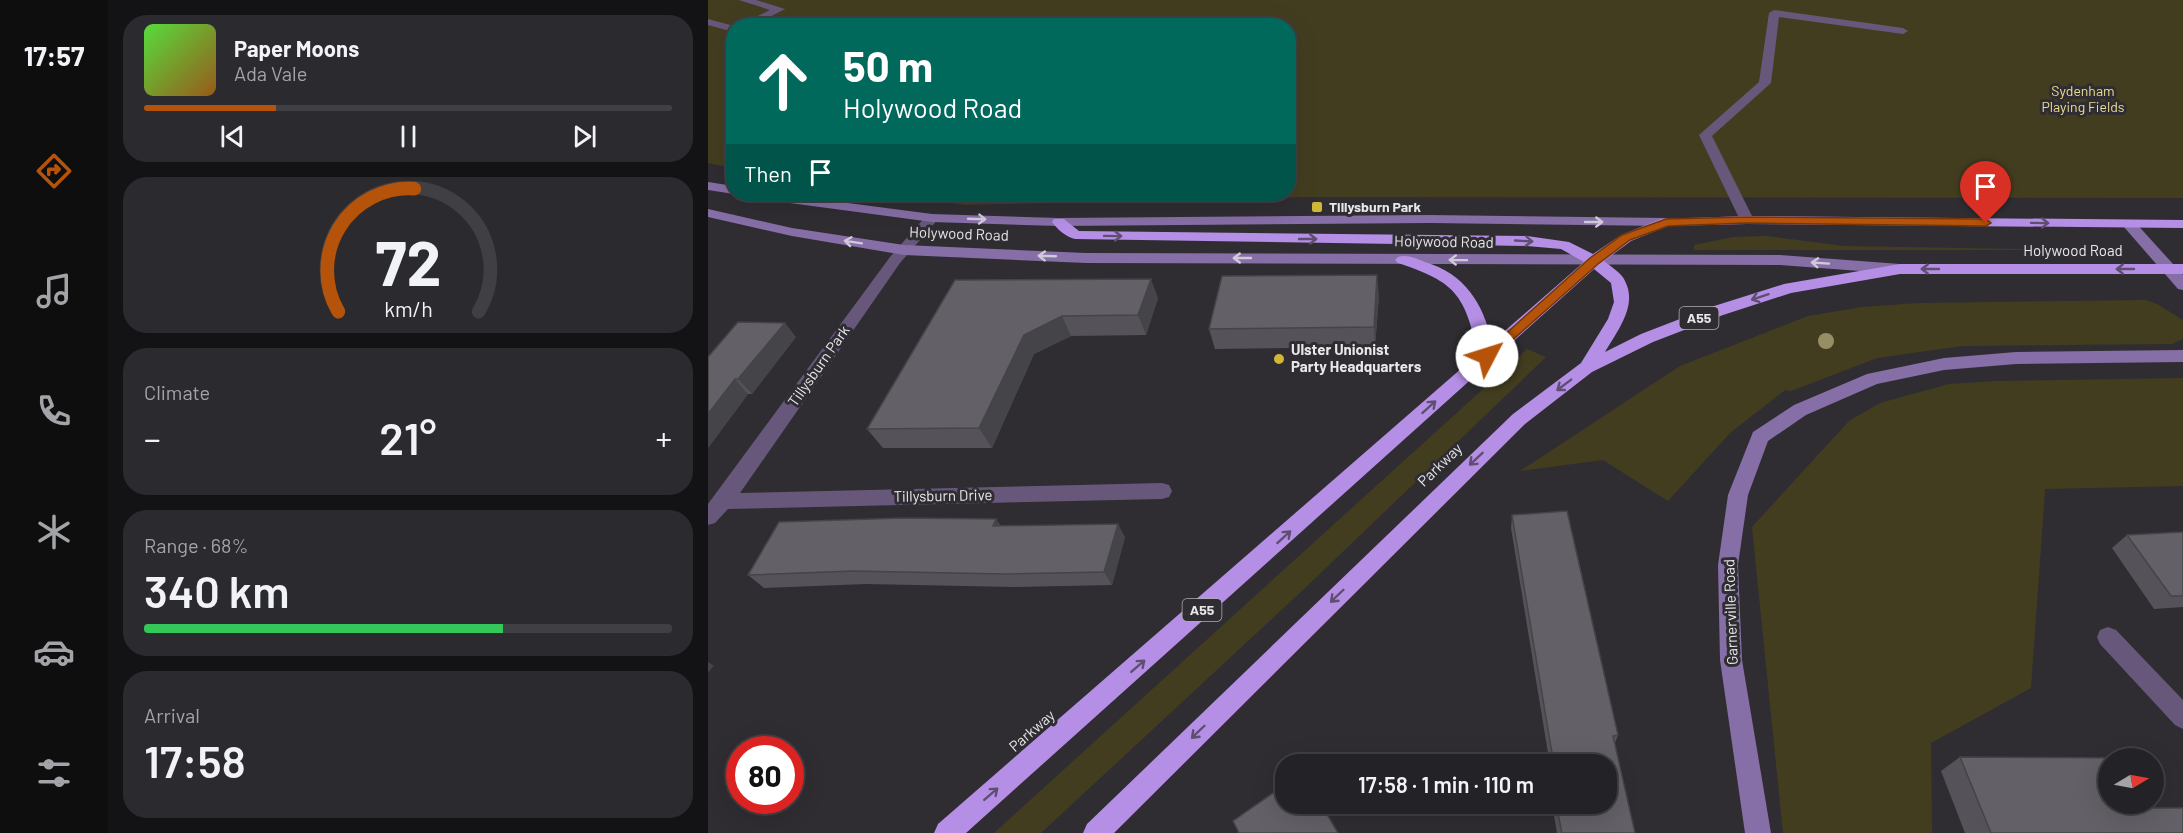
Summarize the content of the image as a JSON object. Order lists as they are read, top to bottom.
{
  "streets": {
    "highway": ["Holywood Road", "A55", "Parkway"],
    "main road": ["Garnerville Road"],
    "street": ["Tillysburn Park", "Tillysburn Drive"]
  },
  "crossings": [
    ["Holywood Road", "Tillysburn Park"],
    ["Holywood Road", "Parkway"],
    ["Tillysburn Park", "Tillysburn Drive"]
  ],
  "parks": ["Sydenham Playing Fields"],
  "places": {
    "transit": ["Tillysburn Park"],
    "other": ["Ulster Unionist Party Headquarters"]
  },
  "north": "right",
  "page": {
    "tabs": "17:57",
    "turn": ["50 m", "Holywood Road"],
    "song": ["Paper Moons", "Ada Vale"],
    "then": "Then",
    "tile": [
      "Climate",
      ["Range · 68%", "340 km"],
      ["Arrival", "17:58"]
    ],
    "heat": ["−", "21°", "+"],
    "limit": "80",
    "trip": "17:58 · 1 min · 110 m",
    "gauge": ["72", "km/h"]
  }
}
